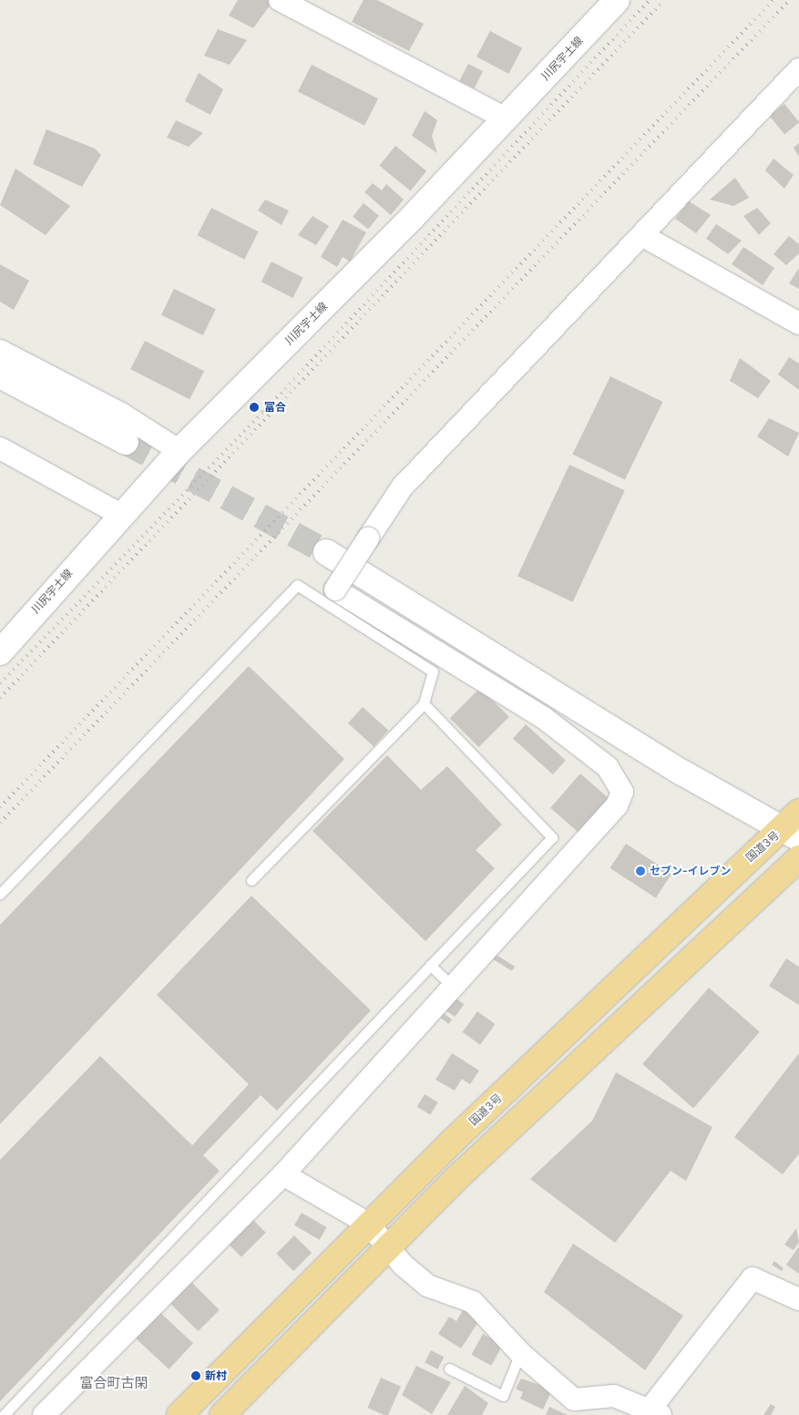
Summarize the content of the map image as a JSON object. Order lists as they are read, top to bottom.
{
  "streets": {
    "highway": ["国道3号"],
    "main road": ["川尻宇土線"]
  },
  "districts": ["富合町古閑"],
  "places": ["富合", "セブン-イレブン", "新村"]
}
